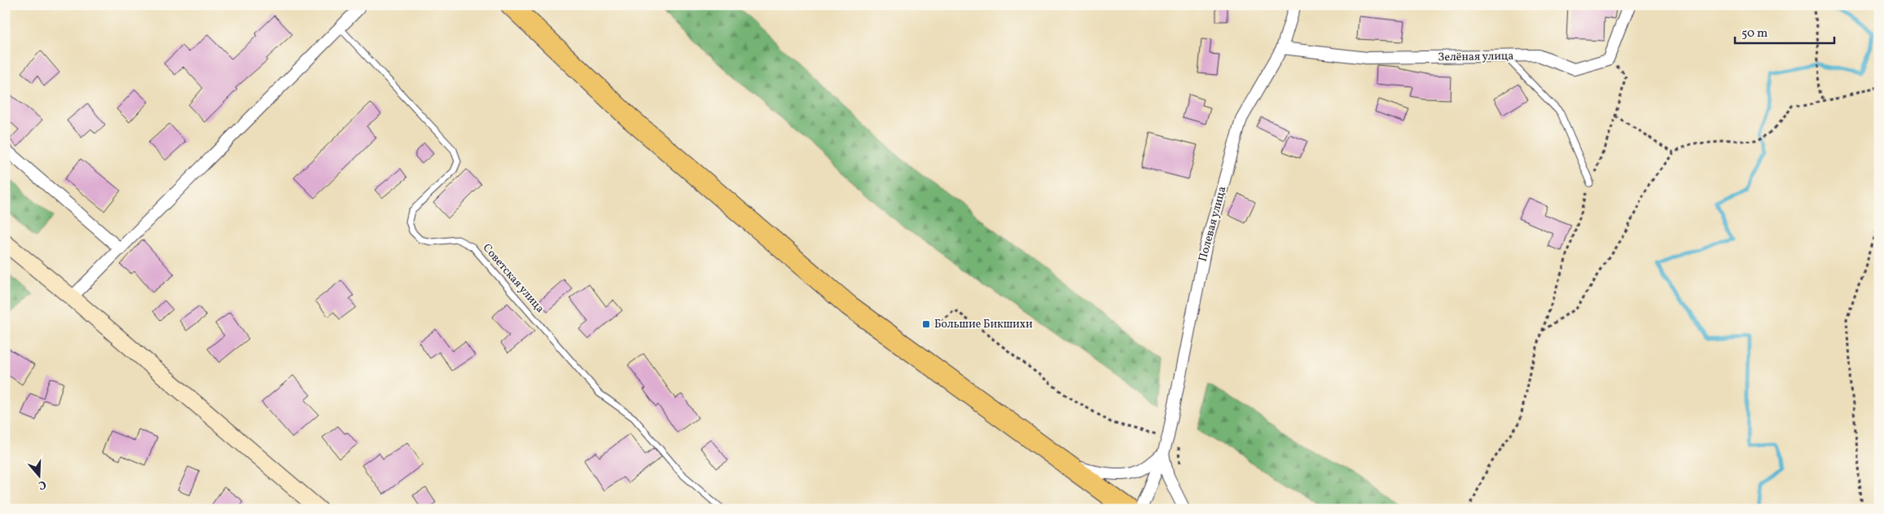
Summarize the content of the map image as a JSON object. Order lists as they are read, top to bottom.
{
  "streets": {
    "street": ["Зелёная улица", "Полевая улица"],
    "lane": ["Советская улица"]
  },
  "crossings": [
    ["Зелёная улица", "Полевая улица"]
  ],
  "places": {
    "transit": ["Большие Бикшихи"]
  },
  "scale_bar": "50 m",
  "north": "bottom"
}
